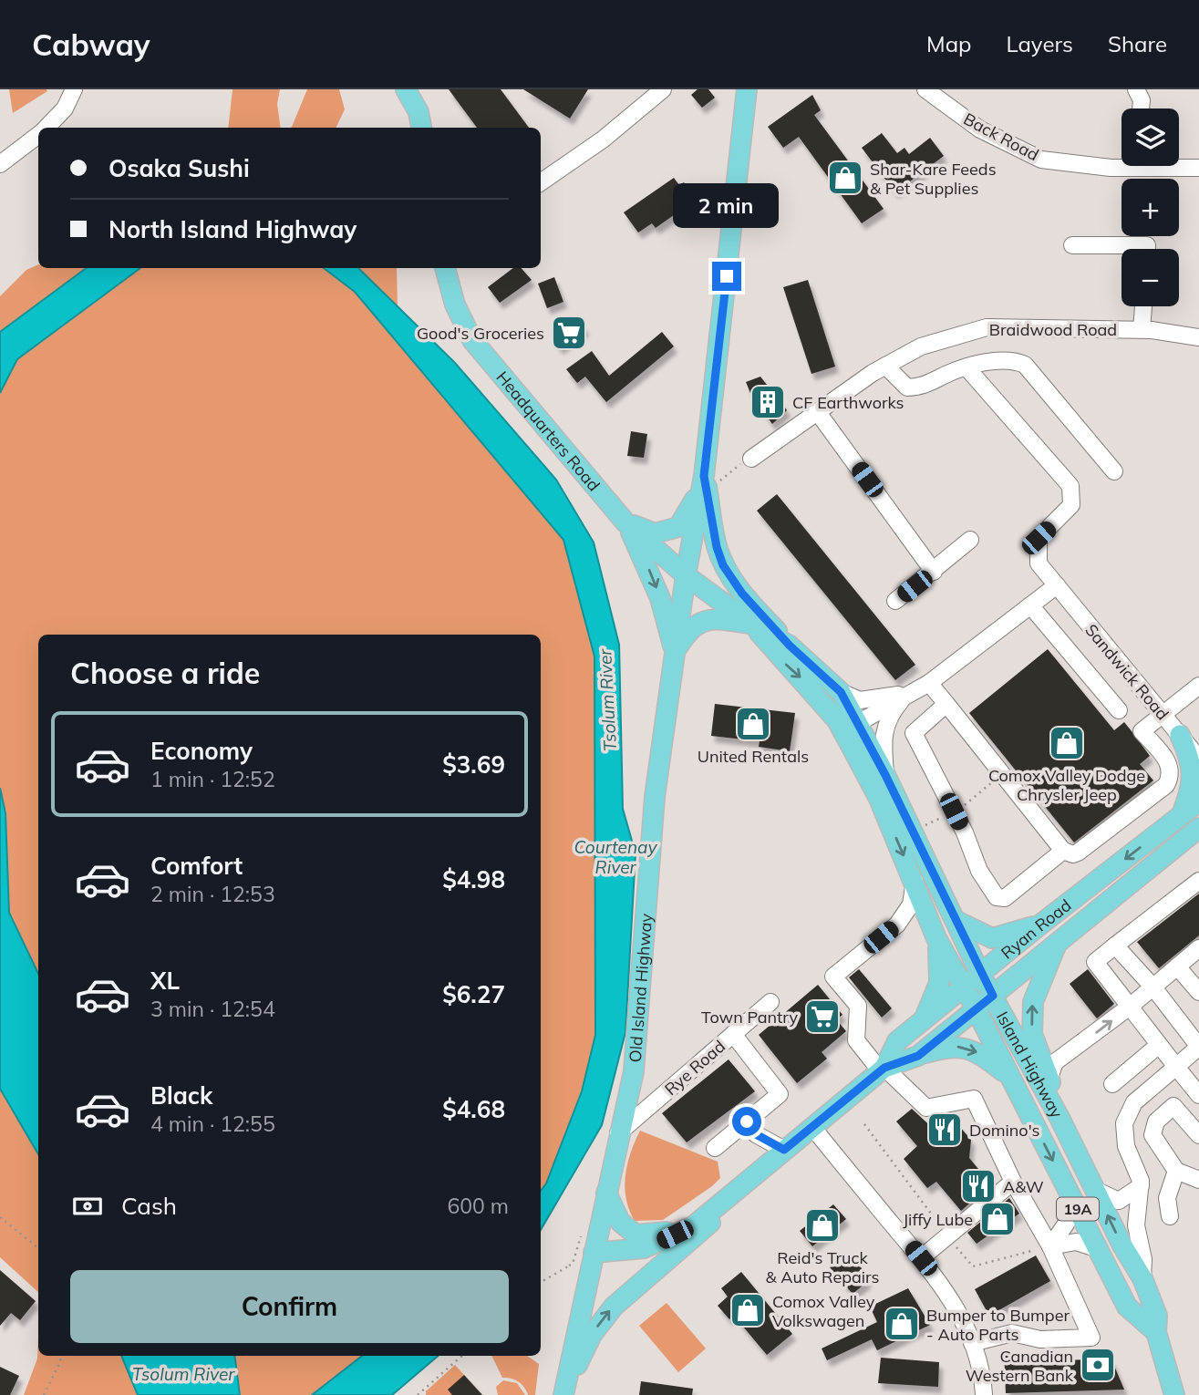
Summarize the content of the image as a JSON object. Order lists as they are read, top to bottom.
{
  "streets": {
    "main road": [
      "Headquarters Road",
      "Ryan Road",
      "Old Island Highway",
      "Island Highway",
      "19A"
    ],
    "street": [
      "Back Road",
      "Braidwood Road",
      "Sandwick Road",
      "Rye Road"
    ]
  },
  "crossings": [
    ["Headquarters Road", "Old Island Highway"],
    ["Headquarters Road", "Island Highway"],
    ["Ryan Road", "Old Island Highway"],
    ["Ryan Road", "Island Highway"],
    ["Old Island Highway", "Island Highway"],
    ["Old Island Highway", "Rye Road"]
  ],
  "water": ["Tsolum River", "Courtenay River"],
  "places": {
    "shop": [
      "Shar-Kare Feeds & Pet Supplies",
      "United Rentals",
      "Comox Valley Dodge Chrysler Jeep",
      "Jiffy Lube",
      "Reid's Truck & Auto Repairs",
      "Comox Valley Volkswagen",
      "Bumper to Bumper - Auto Parts"
    ],
    "supermarket": ["Good's Groceries", "Town Pantry"],
    "building": ["CF Earthworks"],
    "restaurant": ["Domino's", "A&W"],
    "bank": ["Canadian Western Bank"]
  },
  "page": {
    "header": "Cabway",
    "nav": ["Map", "Layers", "Share"],
    "map_buttons": ["+", "−"],
    "banner": ["Osaka Sushi", "North Island Highway"],
    "bubble": "2 min",
    "heading": "Choose a ride",
    "list": [
      {
        "name": "Economy",
        "note": "1 min · 12:52",
        "value": "$3.69"
      },
      {
        "name": "Comfort",
        "note": "2 min · 12:53",
        "value": "$4.98"
      },
      {
        "name": "XL",
        "note": "3 min · 12:54",
        "value": "$6.27"
      },
      {
        "name": "Black",
        "note": "4 min · 12:55",
        "value": "$4.68"
      }
    ],
    "pay": ["Cash", "600 m"],
    "buttons": "Confirm"
  }
}
